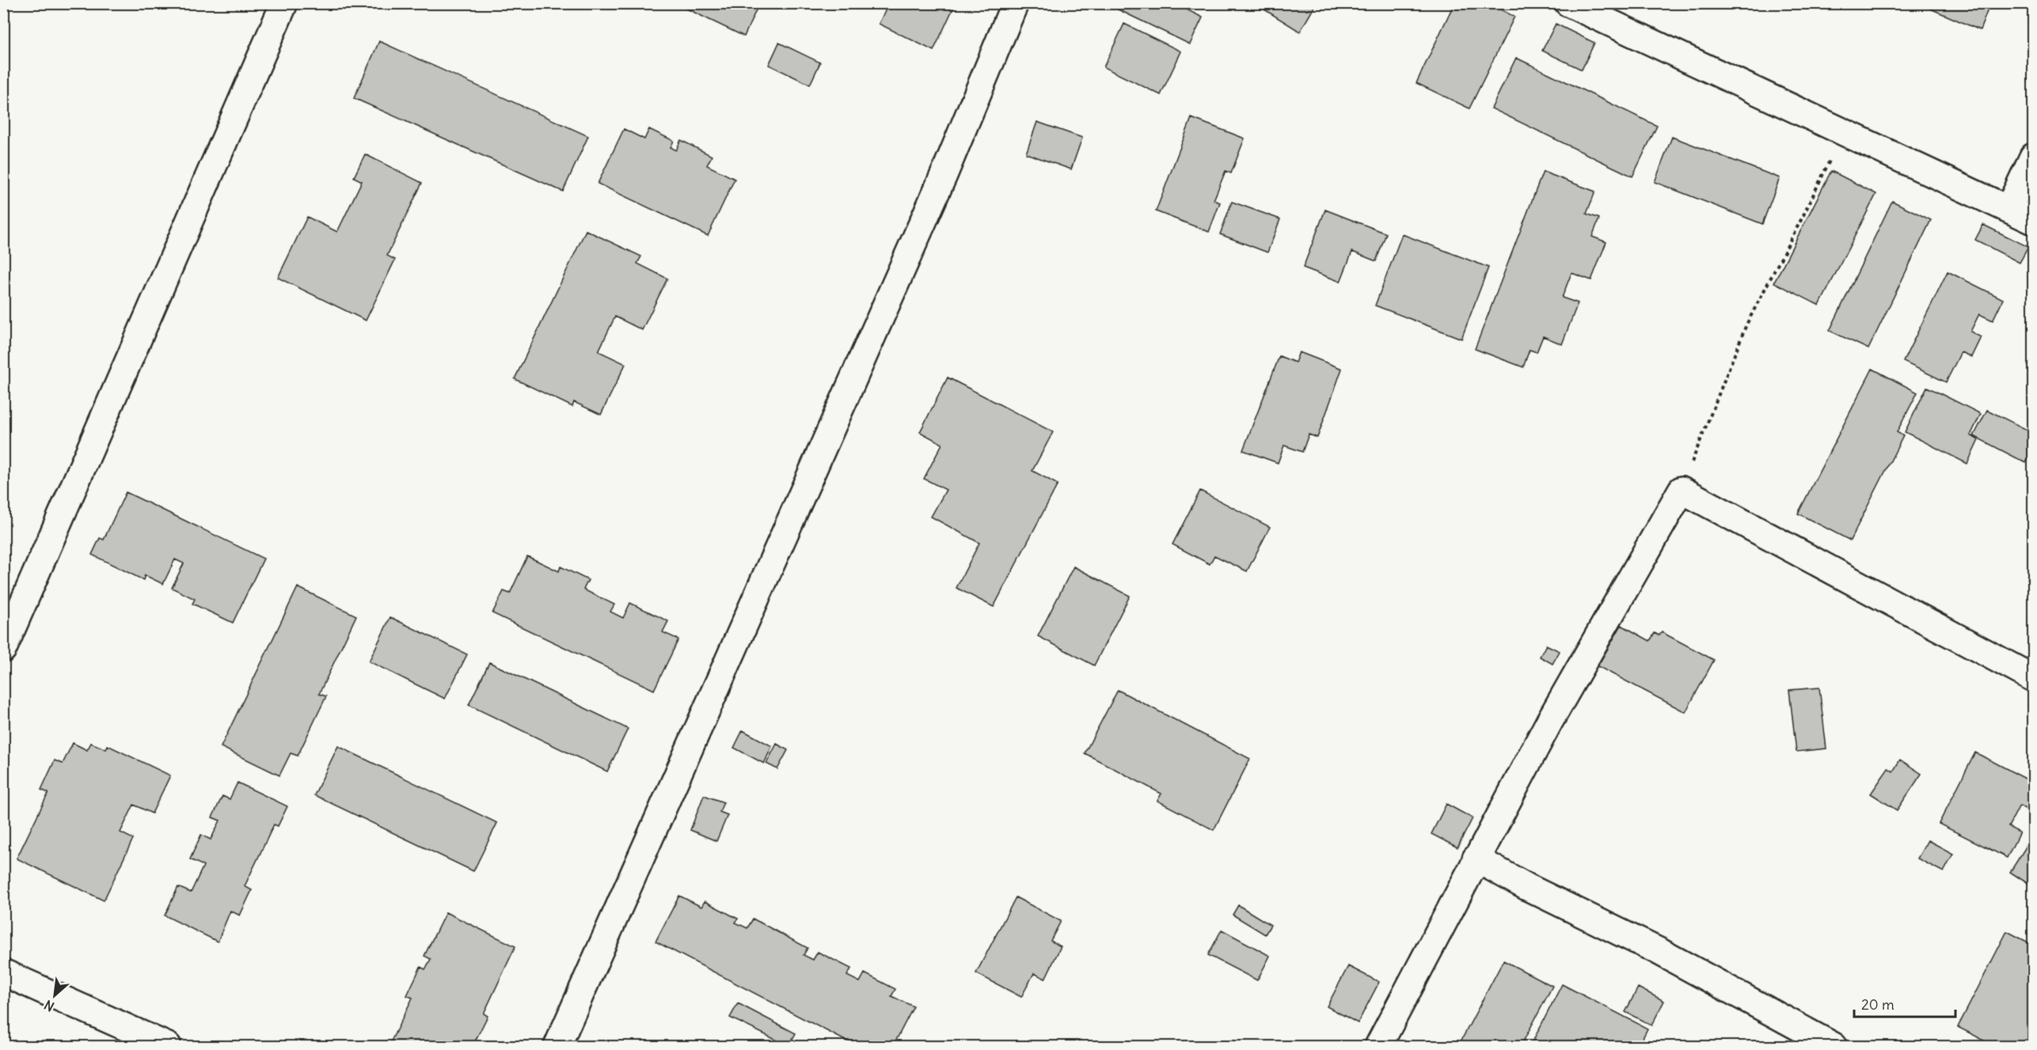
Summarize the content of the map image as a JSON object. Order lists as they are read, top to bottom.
{
  "scale_bar": "20 m",
  "north": "bottom left"
}
